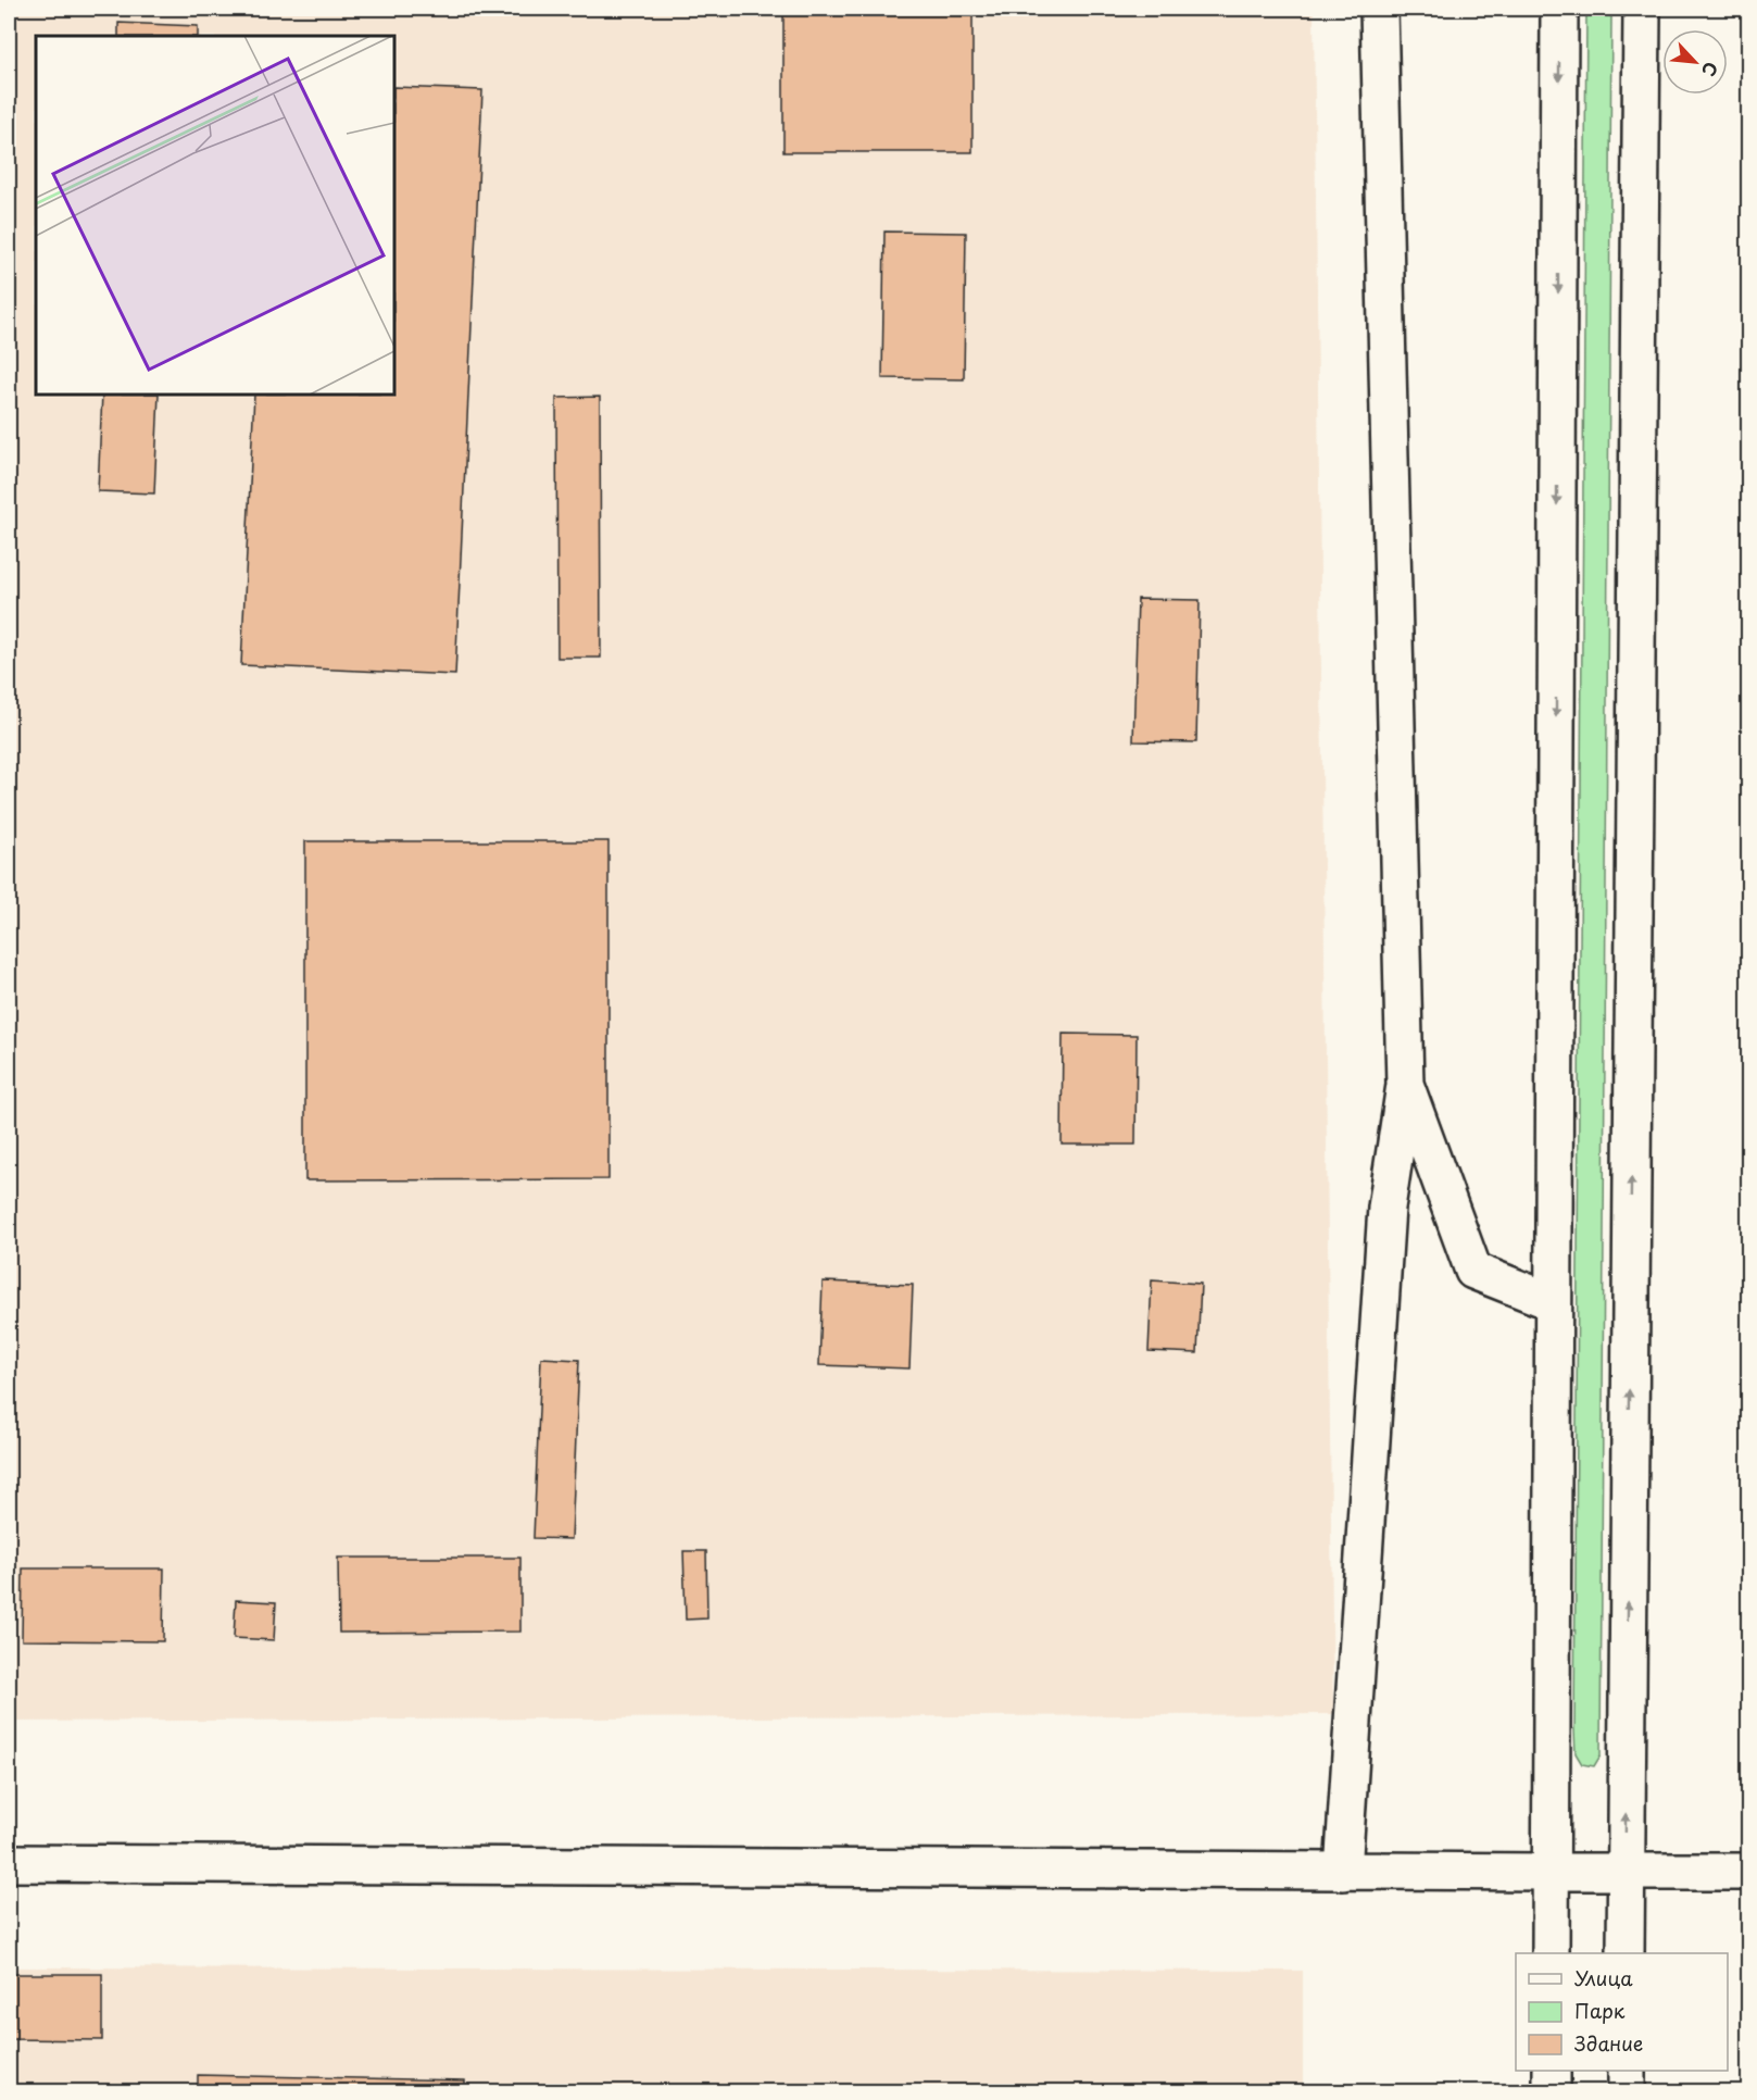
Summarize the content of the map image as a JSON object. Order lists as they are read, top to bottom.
{
  "legend": ["Улица", "Парк", "Здание"],
  "north": "bottom right"
}
